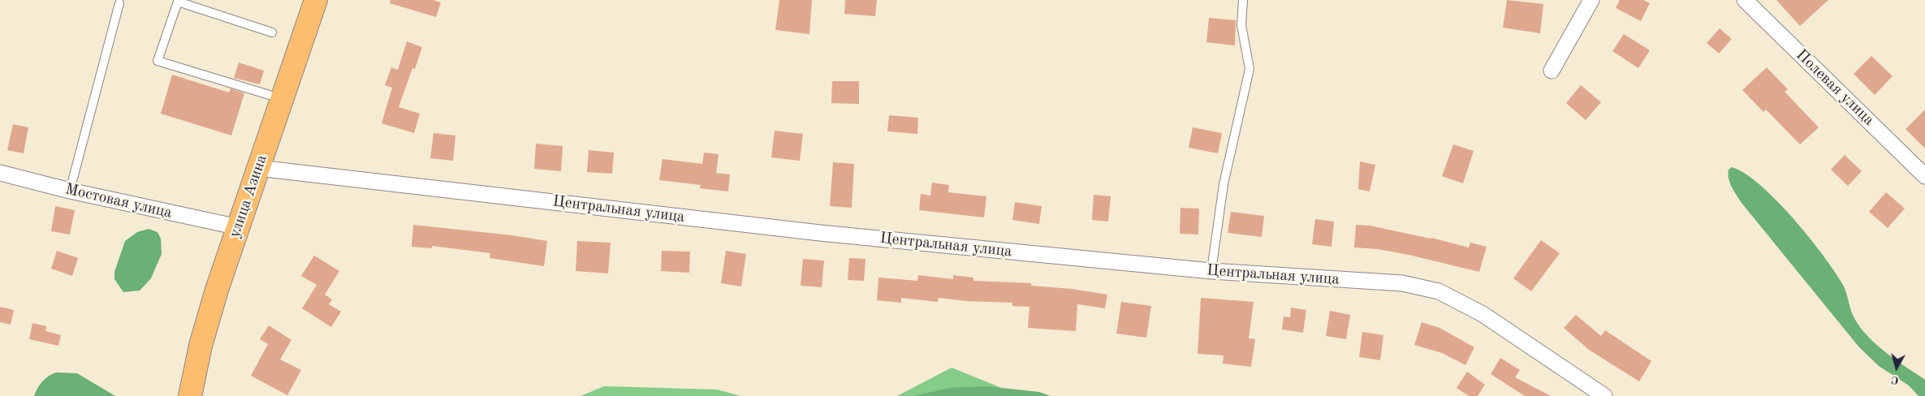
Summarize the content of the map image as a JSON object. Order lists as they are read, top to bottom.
{
  "streets": {
    "main road": ["улица Азина"],
    "street": ["Полевая улица", "Мостовая улица", "Центральная улица"]
  },
  "crossings": [
    ["улица Азина", "Мостовая улица"],
    ["улица Азина", "Центральная улица"]
  ],
  "north": "bottom"
}
